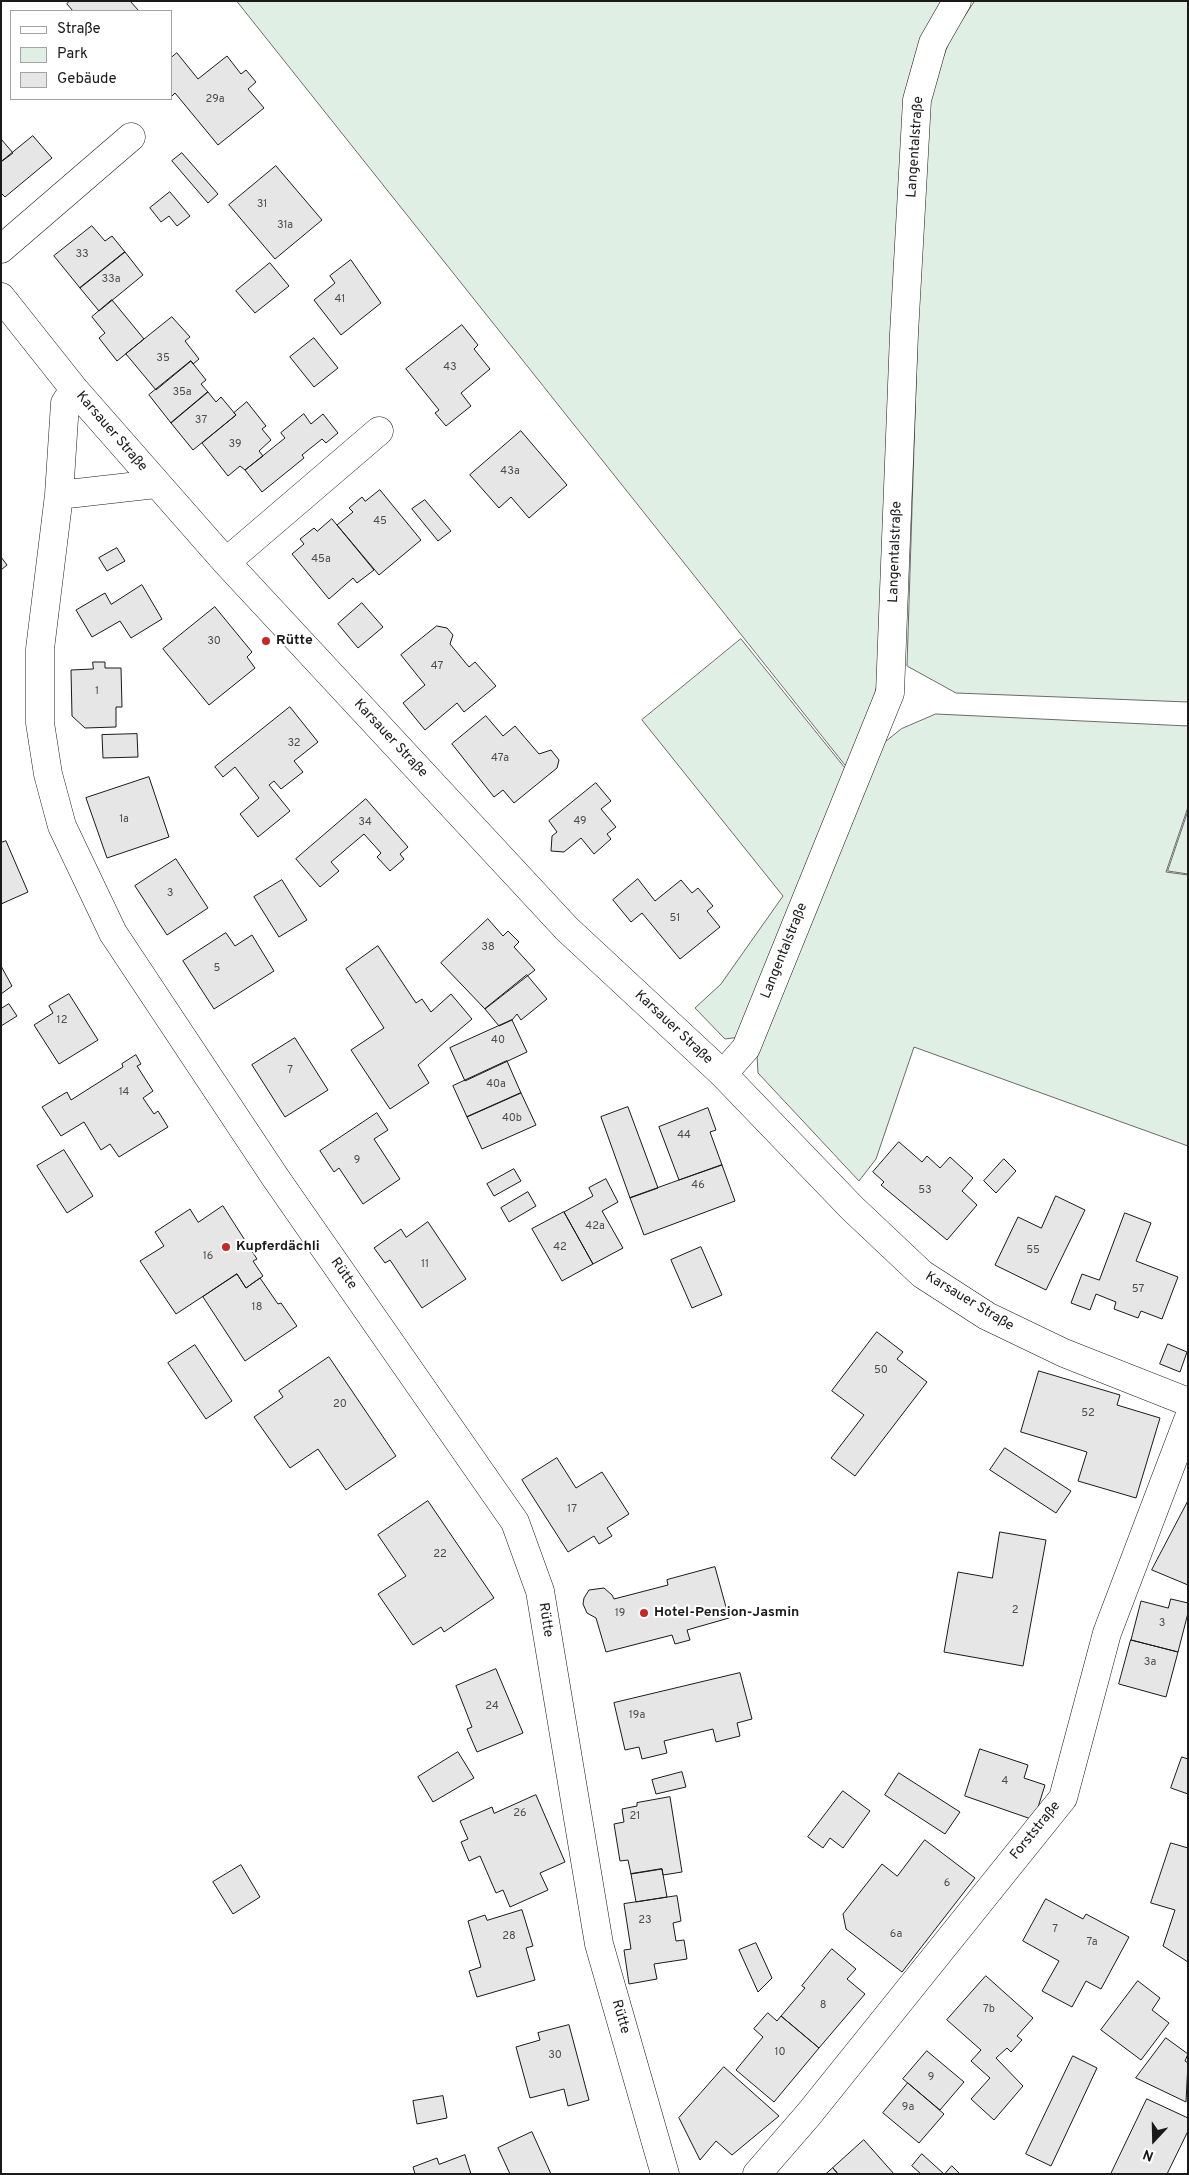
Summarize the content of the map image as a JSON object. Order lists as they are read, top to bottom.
{
  "streets": {
    "street": [
      "Langentalstraße",
      "Karsauer Straße",
      "Rütte",
      "Forststraße"
    ]
  },
  "crossings": [
    ["Langentalstraße", "Karsauer Straße"],
    ["Karsauer Straße", "Rütte"]
  ],
  "places": ["Rütte", "Kupferdächli", "Hotel-Pension-Jasmin"],
  "house_numbers": [
    "29a",
    "31",
    "31a",
    "33",
    "33a",
    "41",
    "35",
    "43",
    "35a",
    "37",
    "39",
    "43a",
    "45",
    "45a",
    "30",
    "47",
    "1",
    "32",
    "47a",
    "1a",
    "49",
    "34",
    "3",
    "51",
    "38",
    "5",
    "12",
    "40",
    "7",
    "40a",
    "14",
    "40b",
    "44",
    "9",
    "46",
    "53",
    "42a",
    "42",
    "55",
    "16",
    "11",
    "57",
    "18",
    "50",
    "20",
    "52",
    "17",
    "22",
    "2",
    "19",
    "3",
    "3a",
    "24",
    "19a",
    "4",
    "26",
    "21",
    "6",
    "23",
    "7",
    "6a",
    "28",
    "7a",
    "8",
    "7b",
    "10",
    "30",
    "9",
    "9a"
  ],
  "legend": ["Straße", "Park", "Gebäude"],
  "north": "bottom"
}
